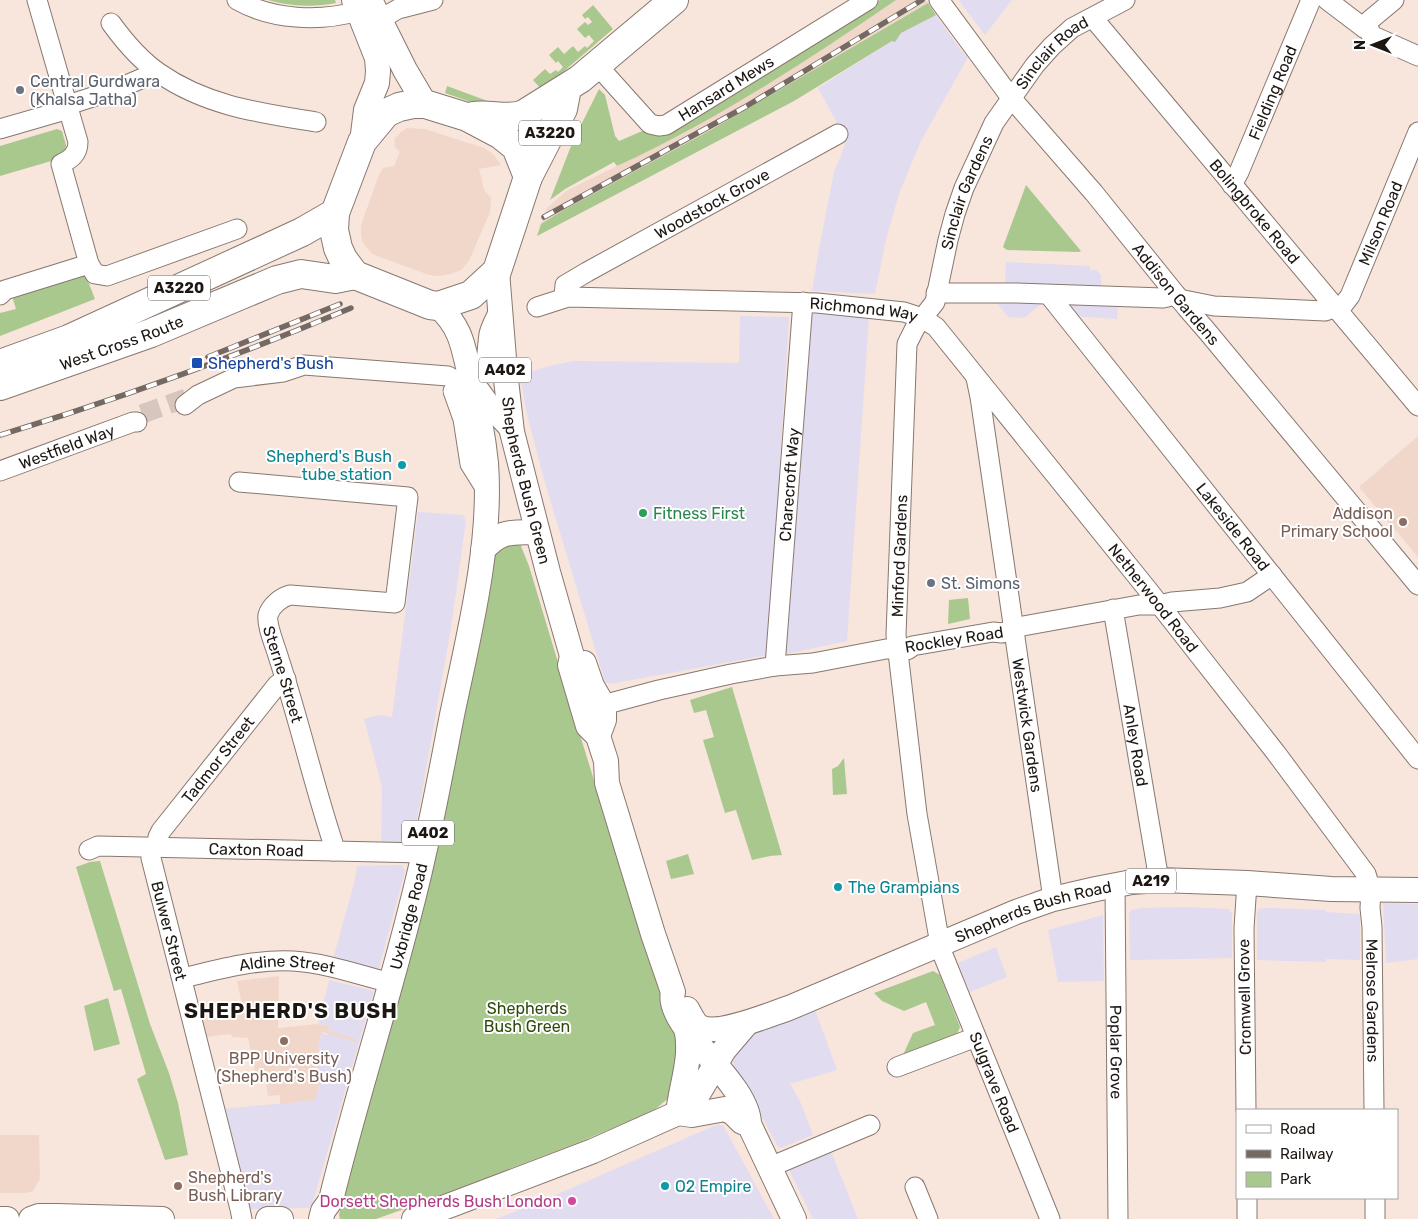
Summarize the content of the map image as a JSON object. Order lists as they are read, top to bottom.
{
  "streets": {
    "highway": ["A3220", "West Cross Route"],
    "main road": [
      "A402",
      "Shepherds Bush Green",
      "A219",
      "Shepherds Bush Road",
      "Uxbridge Road"
    ],
    "street": [
      "Sinclair Road",
      "Hansard Mews",
      "Fielding Road",
      "Sinclair Gardens",
      "Woodstock Grove",
      "Bolingbroke Road",
      "Milson Road",
      "Addison Gardens",
      "Richmond Way",
      "Westfield Way",
      "Charecroft Way",
      "Lakeside Road",
      "Minford Gardens",
      "Netherwood Road",
      "Rockley Road",
      "Sterne Street",
      "Westwick Gardens",
      "Anley Road",
      "Tadmor Street",
      "Caxton Road",
      "Bulwer Street",
      "Aldine Street",
      "Cromwell Grove",
      "Melrose Gardens",
      "Poplar Grove",
      "Sulgrave Road"
    ]
  },
  "crossings": [
    ["Sinclair Road", "Sinclair Gardens"],
    ["Sinclair Road", "Bolingbroke Road"],
    ["Sinclair Road", "Addison Gardens"],
    ["Hansard Mews", "A3220"],
    ["Fielding Road", "Bolingbroke Road"],
    ["A3220", "West Cross Route"],
    ["A3220", "Shepherds Bush Green"],
    ["A3220", "Uxbridge Road"],
    ["Sinclair Gardens", "Addison Gardens"],
    ["Sinclair Gardens", "Richmond Way"],
    ["Woodstock Grove", "Richmond Way"],
    ["Bolingbroke Road", "Milson Road"],
    ["Bolingbroke Road", "Richmond Way"],
    ["Milson Road", "Richmond Way"],
    ["Addison Gardens", "Richmond Way"],
    ["Richmond Way", "Charecroft Way"],
    ["Richmond Way", "Lakeside Road"],
    ["Richmond Way", "Minford Gardens"],
    ["Richmond Way", "Netherwood Road"],
    ["A402", "Shepherds Bush Green"],
    ["A402", "A219"],
    ["A402", "Shepherds Bush Road"],
    ["Shepherds Bush Green", "Rockley Road"],
    ["Shepherds Bush Green", "A219"],
    ["Shepherds Bush Green", "Shepherds Bush Road"],
    ["Charecroft Way", "Rockley Road"],
    ["Lakeside Road", "Rockley Road"],
    ["Minford Gardens", "Netherwood Road"],
    ["Minford Gardens", "Rockley Road"],
    ["Minford Gardens", "Shepherds Bush Road"],
    ["Minford Gardens", "Sulgrave Road"],
    ["Netherwood Road", "Rockley Road"],
    ["Netherwood Road", "Westwick Gardens"],
    ["Netherwood Road", "Shepherds Bush Road"],
    ["Netherwood Road", "Melrose Gardens"],
    ["Rockley Road", "Westwick Gardens"],
    ["Rockley Road", "Anley Road"],
    ["Sterne Street", "Tadmor Street"],
    ["Sterne Street", "Caxton Road"],
    ["Westwick Gardens", "Shepherds Bush Road"],
    ["Anley Road", "Shepherds Bush Road"],
    ["Tadmor Street", "Caxton Road"],
    ["Tadmor Street", "Bulwer Street"],
    ["Caxton Road", "Uxbridge Road"],
    ["Caxton Road", "Bulwer Street"],
    ["A219", "Shepherds Bush Road"],
    ["Shepherds Bush Road", "Cromwell Grove"],
    ["Shepherds Bush Road", "Melrose Gardens"],
    ["Shepherds Bush Road", "Poplar Grove"],
    ["Shepherds Bush Road", "Sulgrave Road"],
    ["Uxbridge Road", "Aldine Street"],
    ["Bulwer Street", "Aldine Street"]
  ],
  "districts": ["SHEPHERD'S BUSH"],
  "parks": ["Shepherds Bush Green"],
  "places": {
    "other": [
      "Central Gurdwara (Khalsa Jatha)",
      "Shepherd's Bush tube station",
      "Fitness First",
      "Addison Primary School",
      "St. Simons",
      "The Grampians",
      "BPP University (Shepherd's Bush)",
      "Shepherd's Bush Library",
      "O2 Empire",
      "Dorsett Shepherds Bush London"
    ],
    "transit": ["Shepherd's Bush"]
  },
  "legend": ["Road", "Railway", "Park"],
  "north": "left"
}
